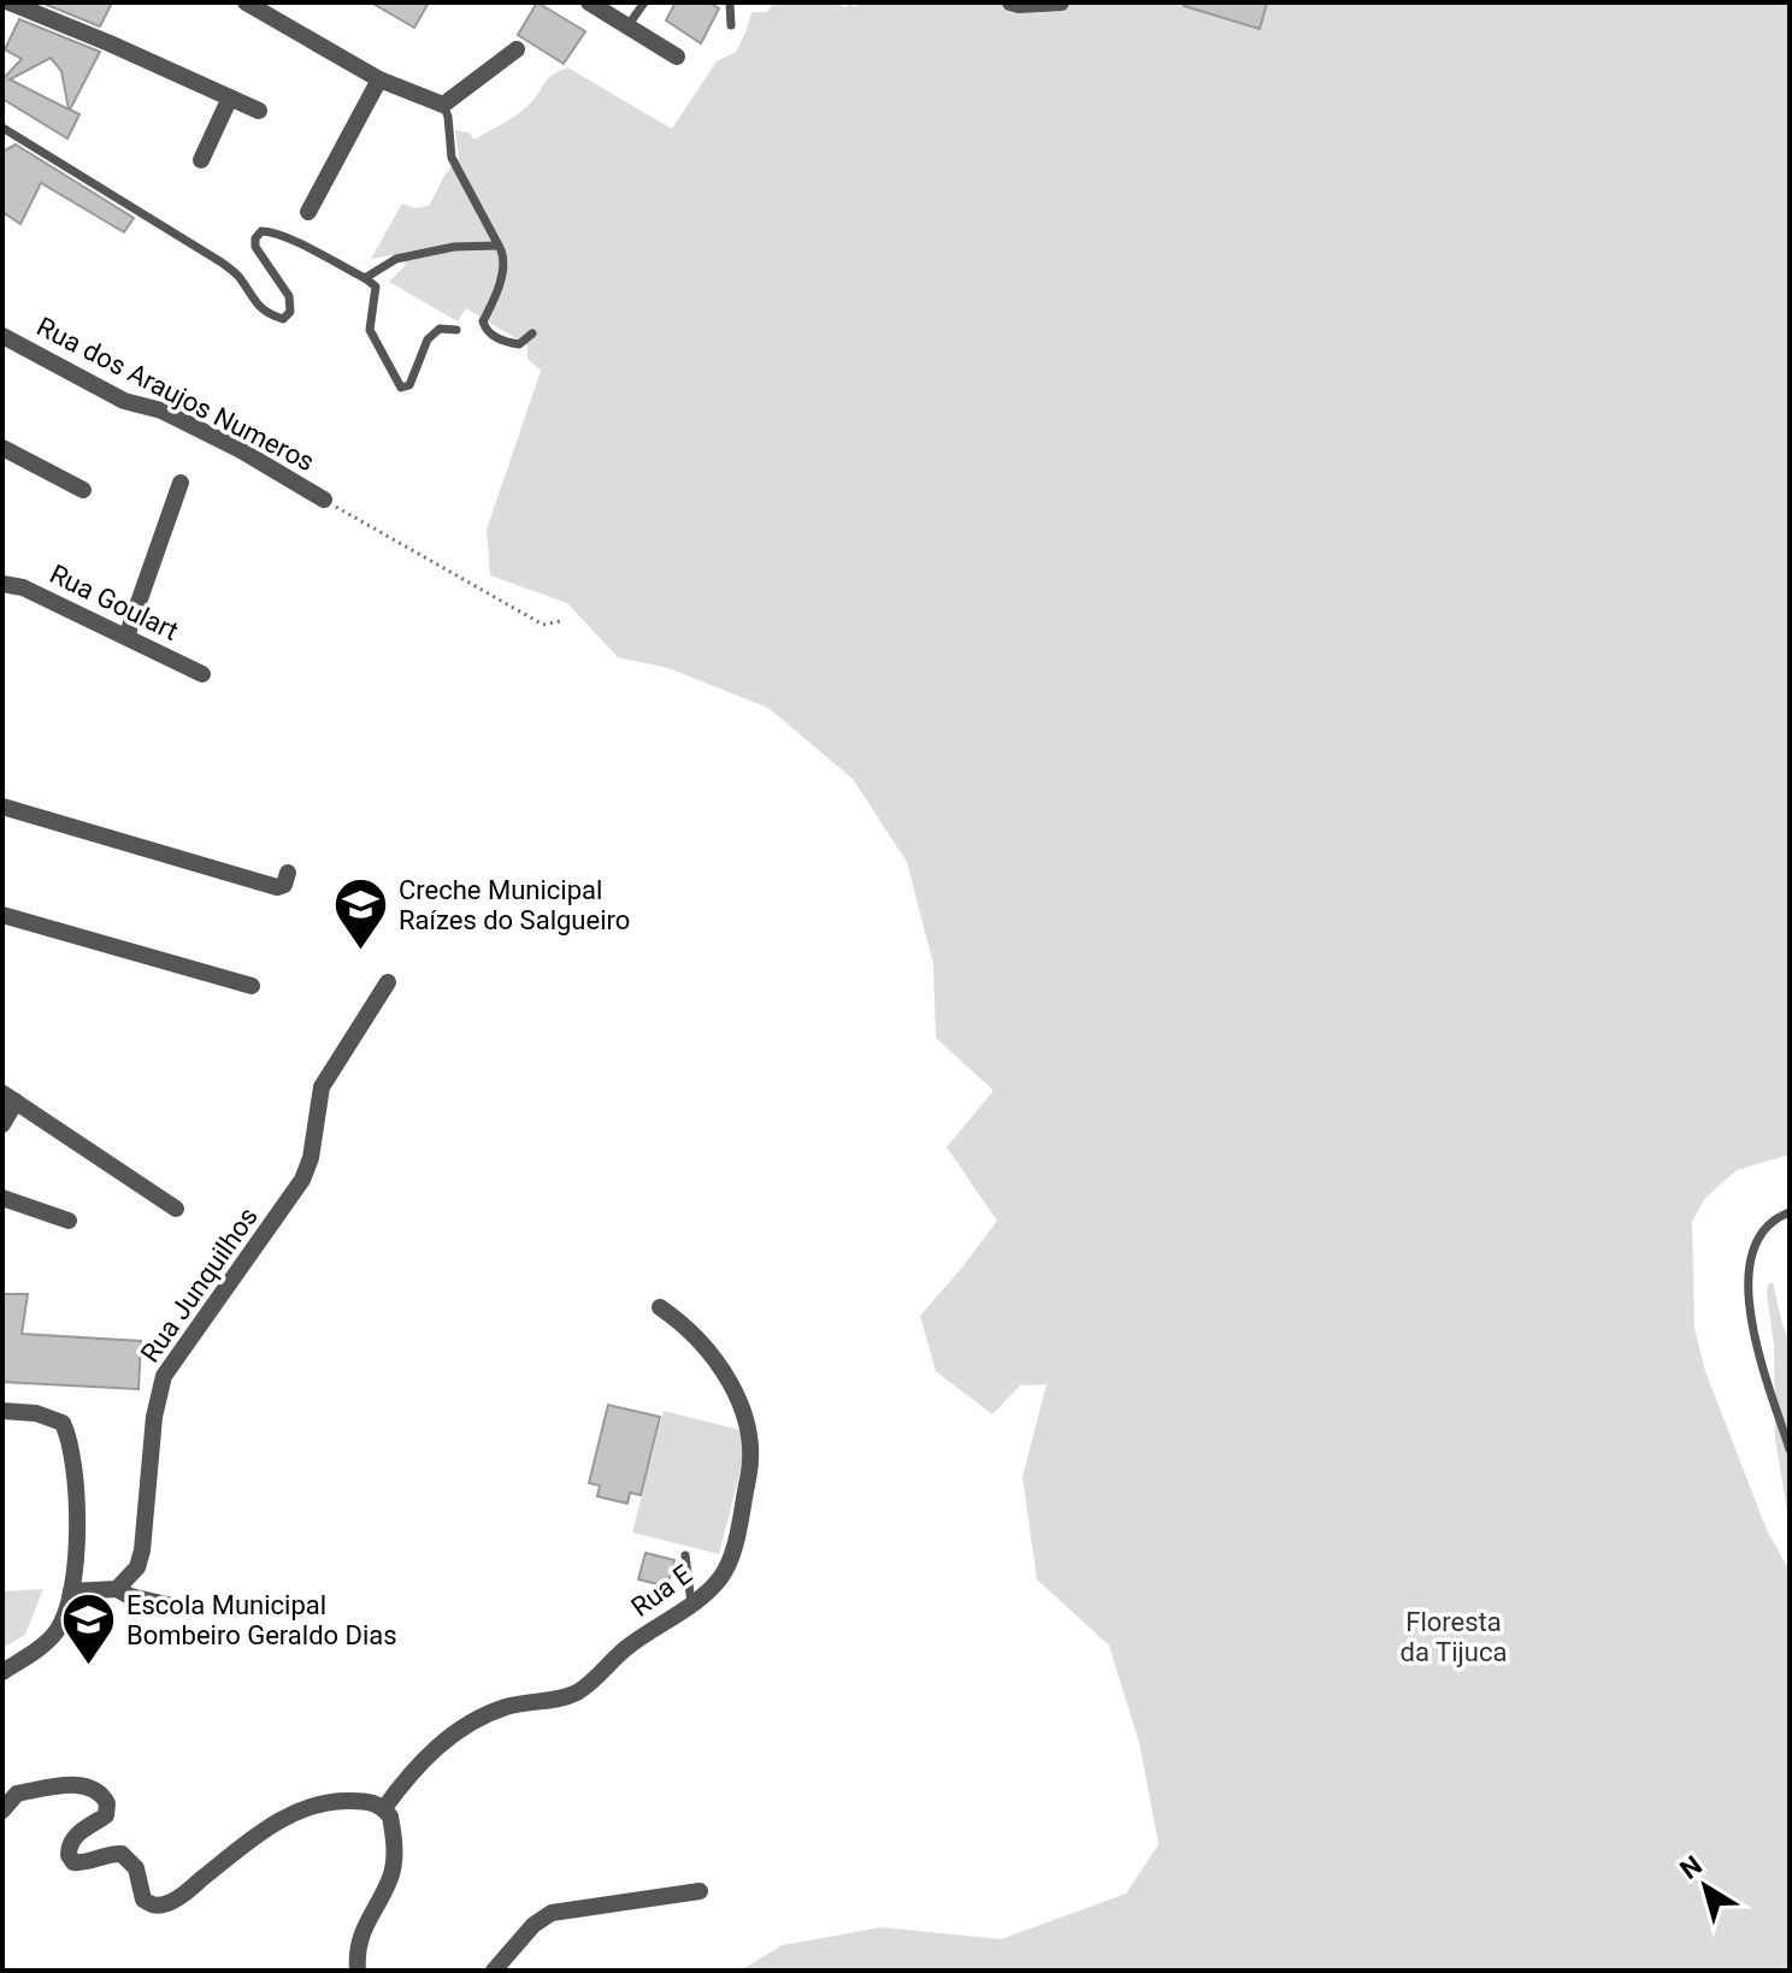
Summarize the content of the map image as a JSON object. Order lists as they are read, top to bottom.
{
  "streets": {
    "street": [
      "Rua dos Araujos Numeros",
      "Rua Goulart",
      "Rua Junquilhos",
      "Rua E"
    ]
  },
  "parks": ["Floresta da Tijuca"],
  "places": {
    "school or university": ["Creche Municipal Raízes do Salgueiro", "Escola Municipal Bombeiro Geraldo Dias"]
  },
  "north": "top left"
}
